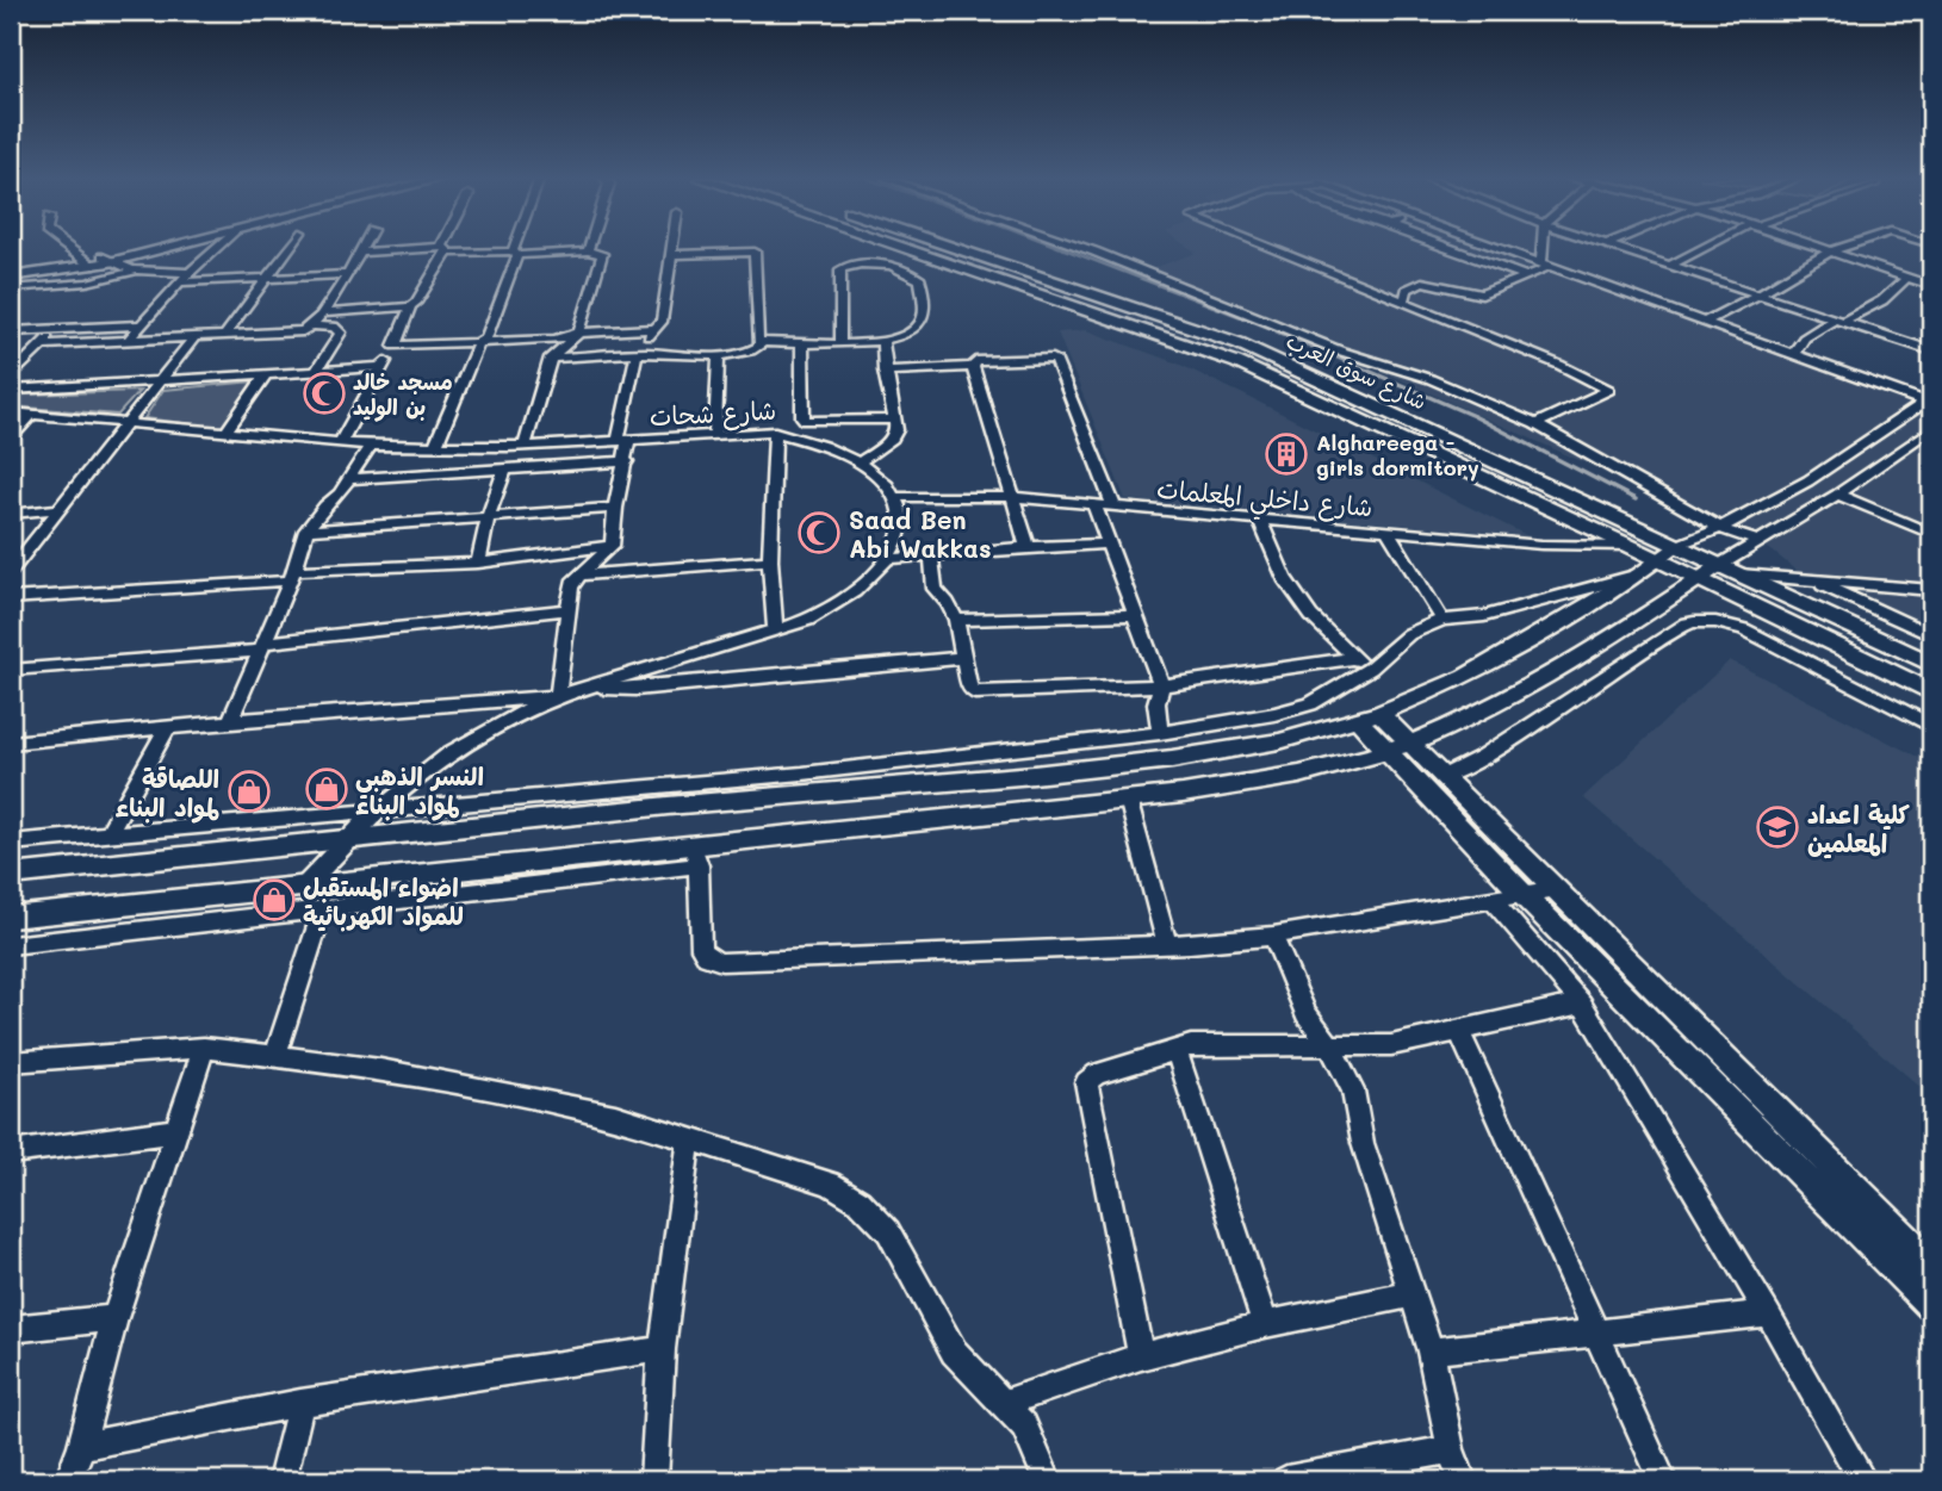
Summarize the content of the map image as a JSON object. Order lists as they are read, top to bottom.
{
  "streets": {
    "main road": ["شارع سوق العرب"],
    "street": ["شارع شحات", "شارع داخلي المعلمات"]
  },
  "crossings": [
    ["شارع شحات", "شارع داخلي المعلمات"]
  ],
  "places": {
    "mosque": ["مسجد خالد بن الوليد", "Saad Ben Abi Wakkas"],
    "building": ["Alghareega - girls dormitory"],
    "shop": ["النسر الذهبي لمواد البناء", "اللصاقة لمواد البناء", "اضواء المستقبل للمواد الكهربائية"],
    "school or university": ["كلية اعداد المعلمين"]
  }
}
